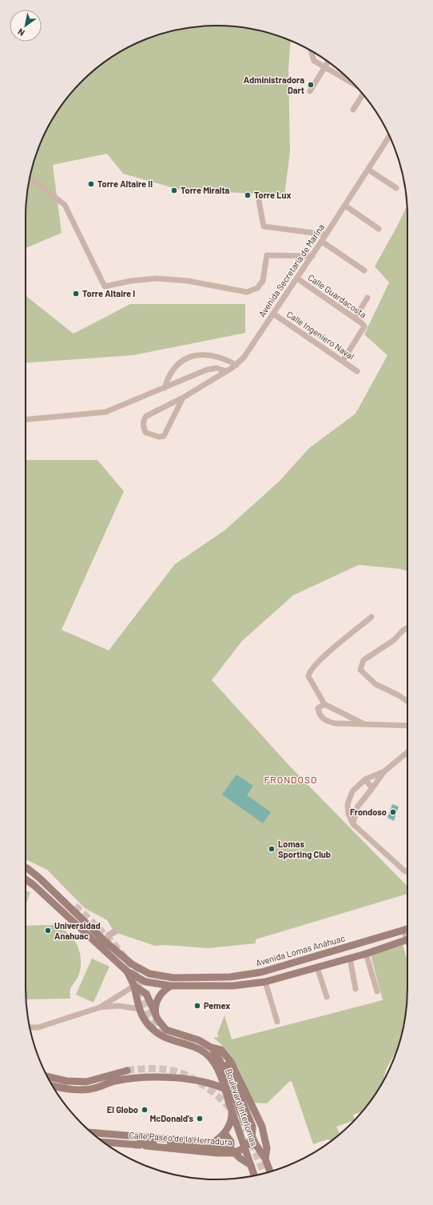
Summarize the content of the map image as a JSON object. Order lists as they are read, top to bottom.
{
  "streets": {
    "main road": ["Avenida Lomas Anáhuac", "Boulevard Interlomas", "Calle Paseo de la Herradura"],
    "street": ["Avenida Secretaría de Marina", "Calle Guardacosta", "Calle Ingeniero Naval"]
  },
  "crossings": [
    ["Avenida Secretaría de Marina", "Calle Guardacosta"],
    ["Avenida Secretaría de Marina", "Calle Ingeniero Naval"],
    ["Calle Guardacosta", "Calle Ingeniero Naval"],
    ["Boulevard Interlomas", "Calle Paseo de la Herradura"]
  ],
  "districts": ["FRONDOSO"],
  "places": [
    "Administradora Dart",
    "Torre Altaire II",
    "Torre Miralta",
    "Torre Lux",
    "Torre Altaire I",
    "Frondoso",
    "Lomas Sporting Club",
    "Universidad Anahuac",
    "Pemex",
    "El Globo",
    "McDonald's"
  ],
  "north": "bottom left"
}
